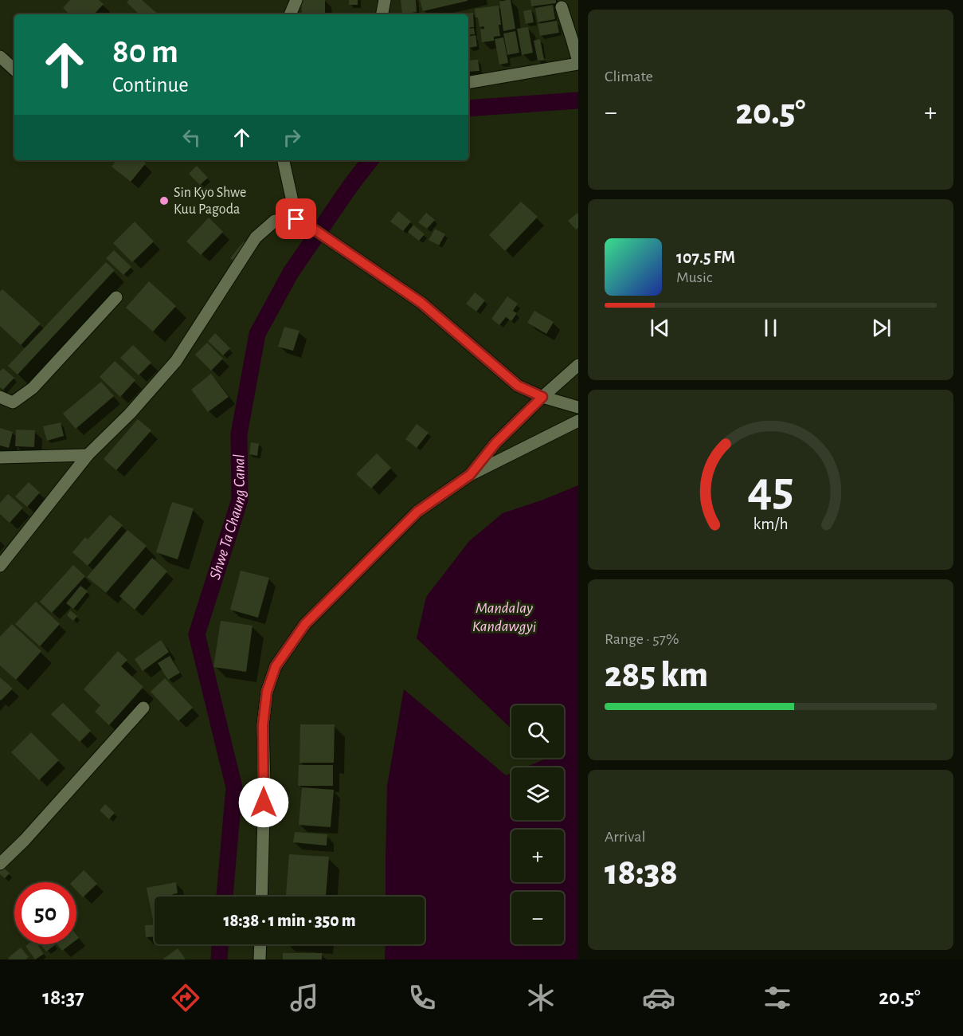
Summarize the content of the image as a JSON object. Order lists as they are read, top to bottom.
{
  "water": ["Shwe Ta Chaung Canal", "Mandalay Kandawgyi"],
  "places": ["Sin Kyo Shwe Kuu Pagoda"],
  "page": {
    "tile": [
      "Climate",
      ["Range · 57%", "285 km"],
      ["Arrival", "18:38"]
    ],
    "turn": ["80 m", "Continue"],
    "heat": ["−", "20.5°", "+"],
    "song": ["107.5 FM", "Music"],
    "map_buttons": ["+", "−"],
    "limit": "50",
    "trip": "18:38 · 1 min · 350 m",
    "tabs": ["18:37", "20.5°"],
    "gauge": ["45", "km/h"]
  }
}
